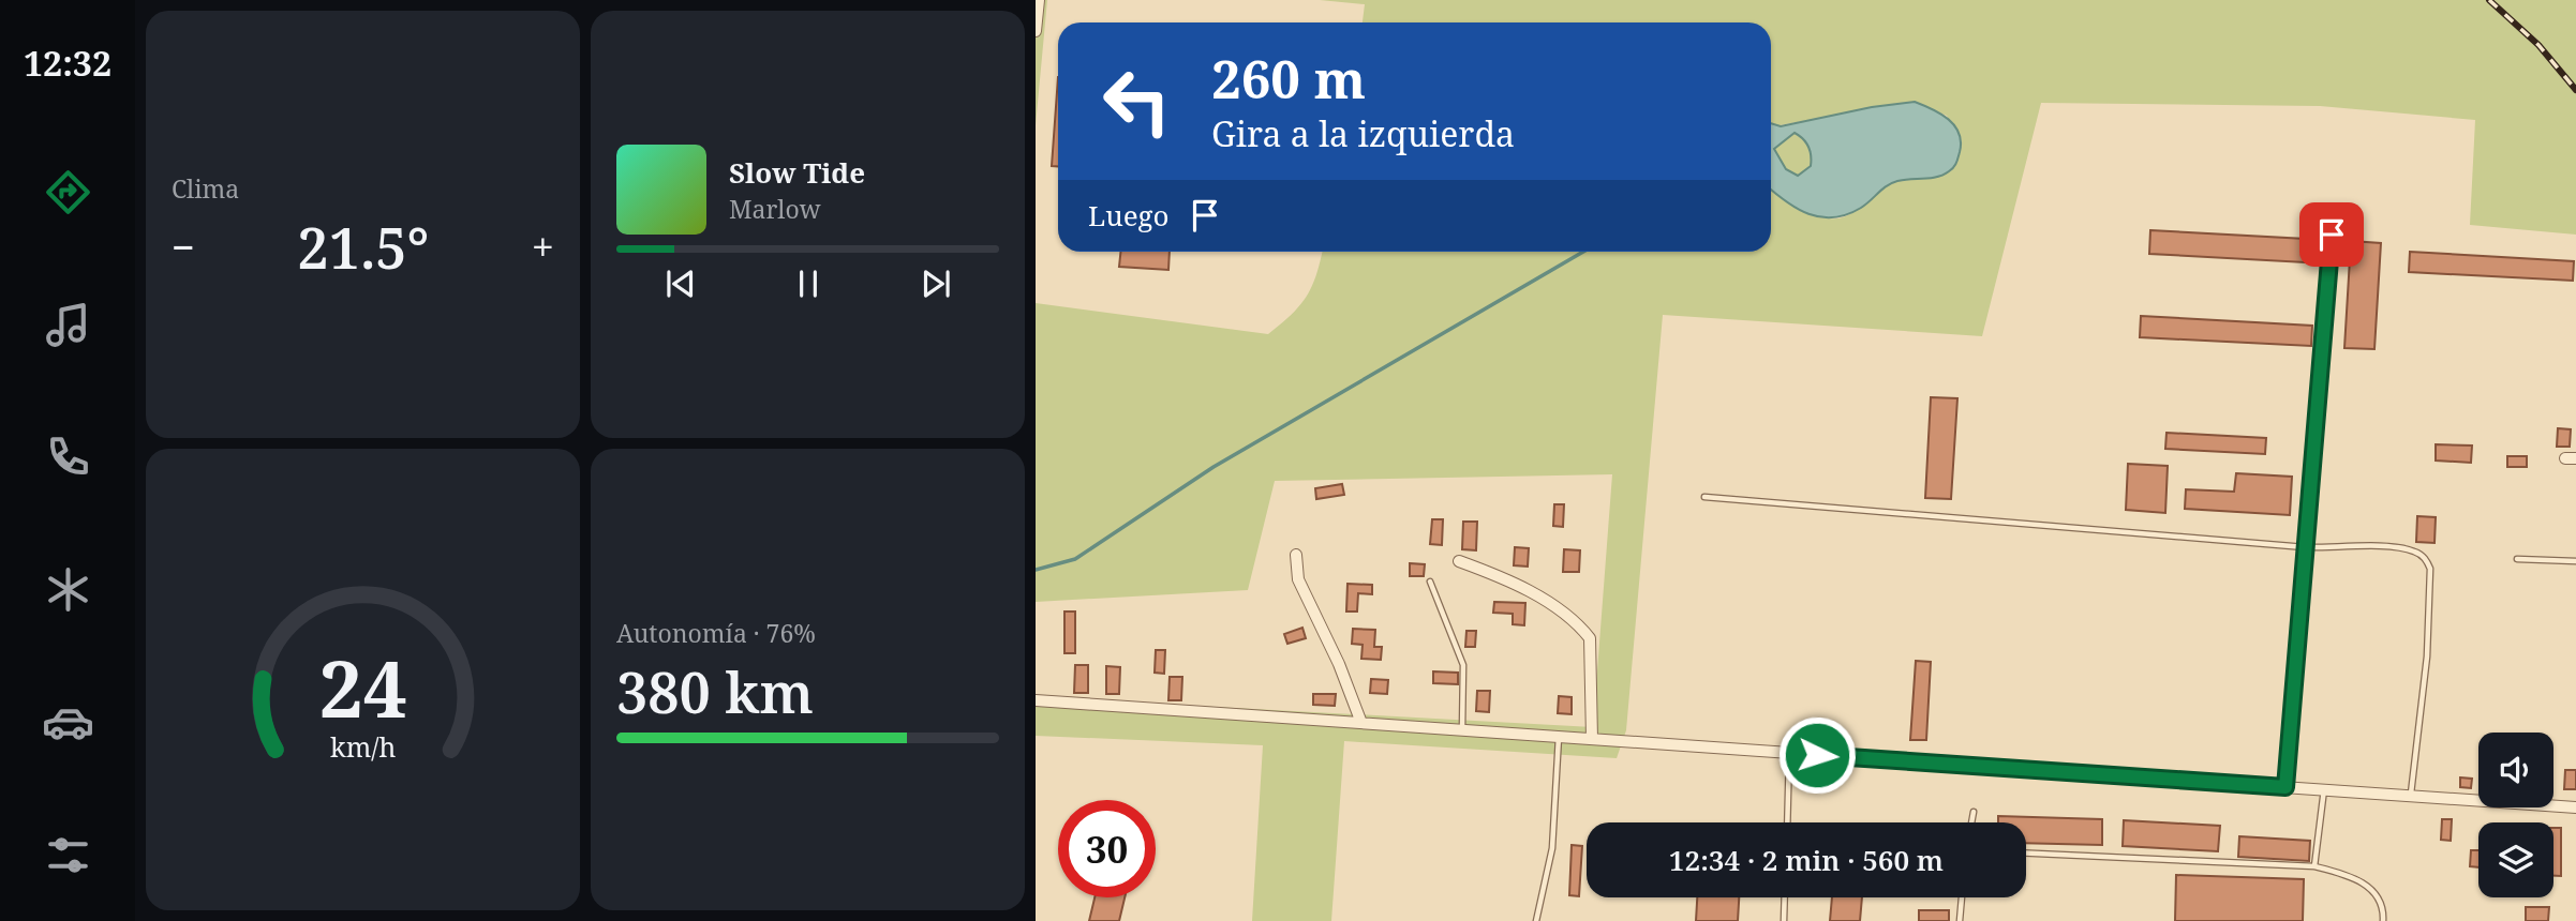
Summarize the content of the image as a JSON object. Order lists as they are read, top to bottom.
{
  "page": {
    "tabs": "12:32",
    "tile": [
      "Clima",
      ["Autonomía · 76%", "380 km"]
    ],
    "turn": ["260 m", "Gira a la izquierda"],
    "song": ["Slow Tide", "Marlow"],
    "then": "Luego",
    "heat": ["−", "21.5°", "+"],
    "limit": "30",
    "trip": "12:34 · 2 min · 560 m",
    "gauge": ["24", "km/h"]
  }
}
